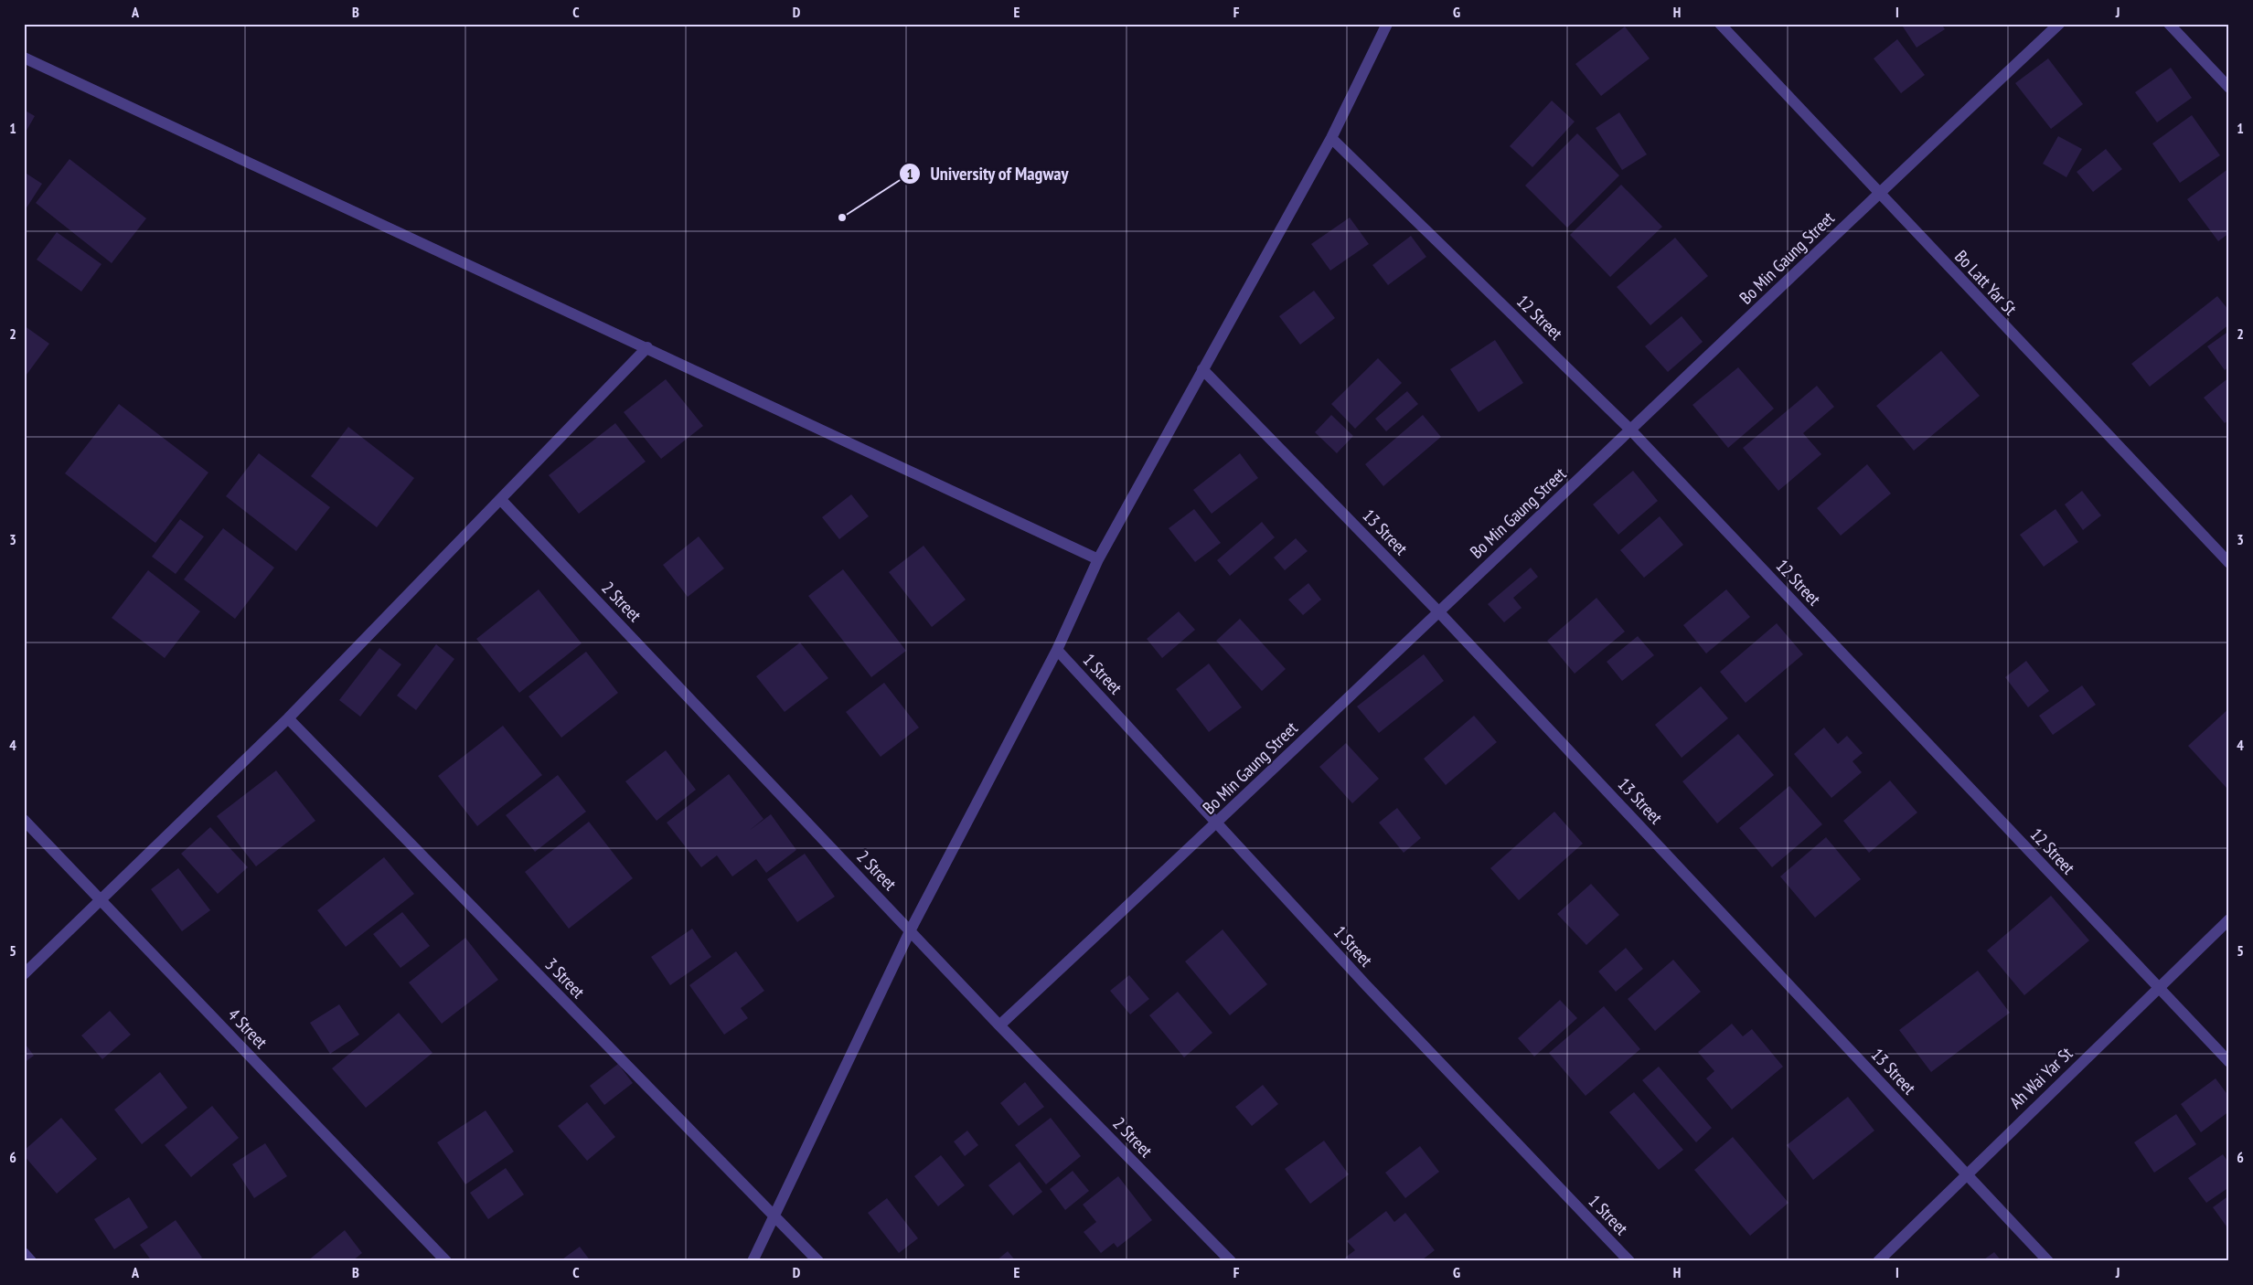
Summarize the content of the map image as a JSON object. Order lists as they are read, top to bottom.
{
  "streets": {
    "street": [
      "Bo Min Gaung Street",
      "Bo Latt Yar St",
      "12 Street",
      "13 Street",
      "2 Street",
      "1 Street",
      "3 Street",
      "4 Street",
      "Ah Wai Yar St"
    ]
  },
  "crossings": [
    ["Bo Min Gaung Street", "Bo Latt Yar St"],
    ["Bo Min Gaung Street", "12 Street"],
    ["Bo Min Gaung Street", "13 Street"],
    ["Bo Min Gaung Street", "2 Street"],
    ["Bo Min Gaung Street", "1 Street"],
    ["12 Street", "Ah Wai Yar St"],
    ["13 Street", "Ah Wai Yar St"]
  ],
  "places": ["University of Magway"],
  "grid": {
    "columns": [
      "A",
      "B",
      "C",
      "D",
      "E",
      "F",
      "G",
      "H",
      "I",
      "J"
    ],
    "rows": [
      "1",
      "2",
      "3",
      "4",
      "5",
      "6"
    ]
  }
}
